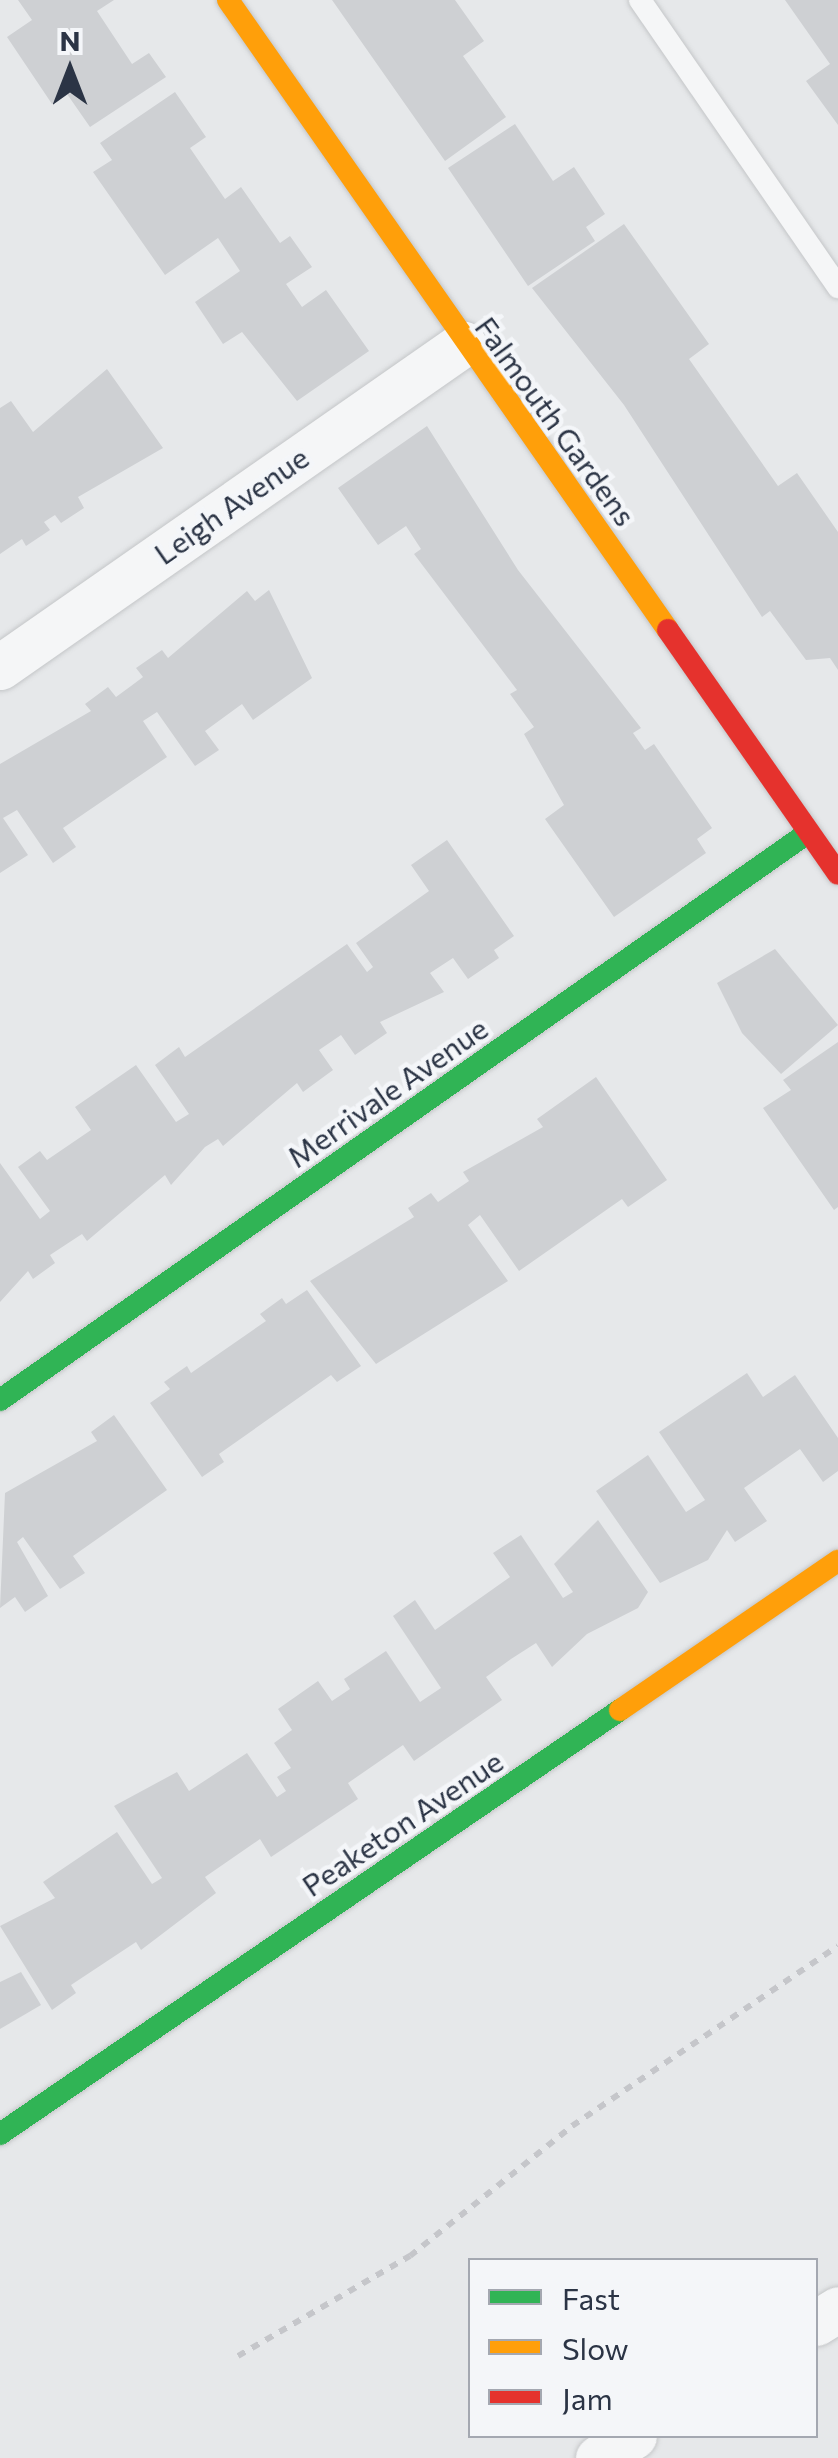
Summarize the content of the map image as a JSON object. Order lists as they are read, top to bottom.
{
  "streets": {
    "street": [
      "Falmouth Gardens",
      "Leigh Avenue",
      "Merrivale Avenue",
      "Peaketon Avenue"
    ]
  },
  "crossings": [
    ["Falmouth Gardens", "Leigh Avenue"],
    ["Falmouth Gardens", "Merrivale Avenue"]
  ],
  "legend": ["Fast", "Slow", "Jam"],
  "north": "top"
}
